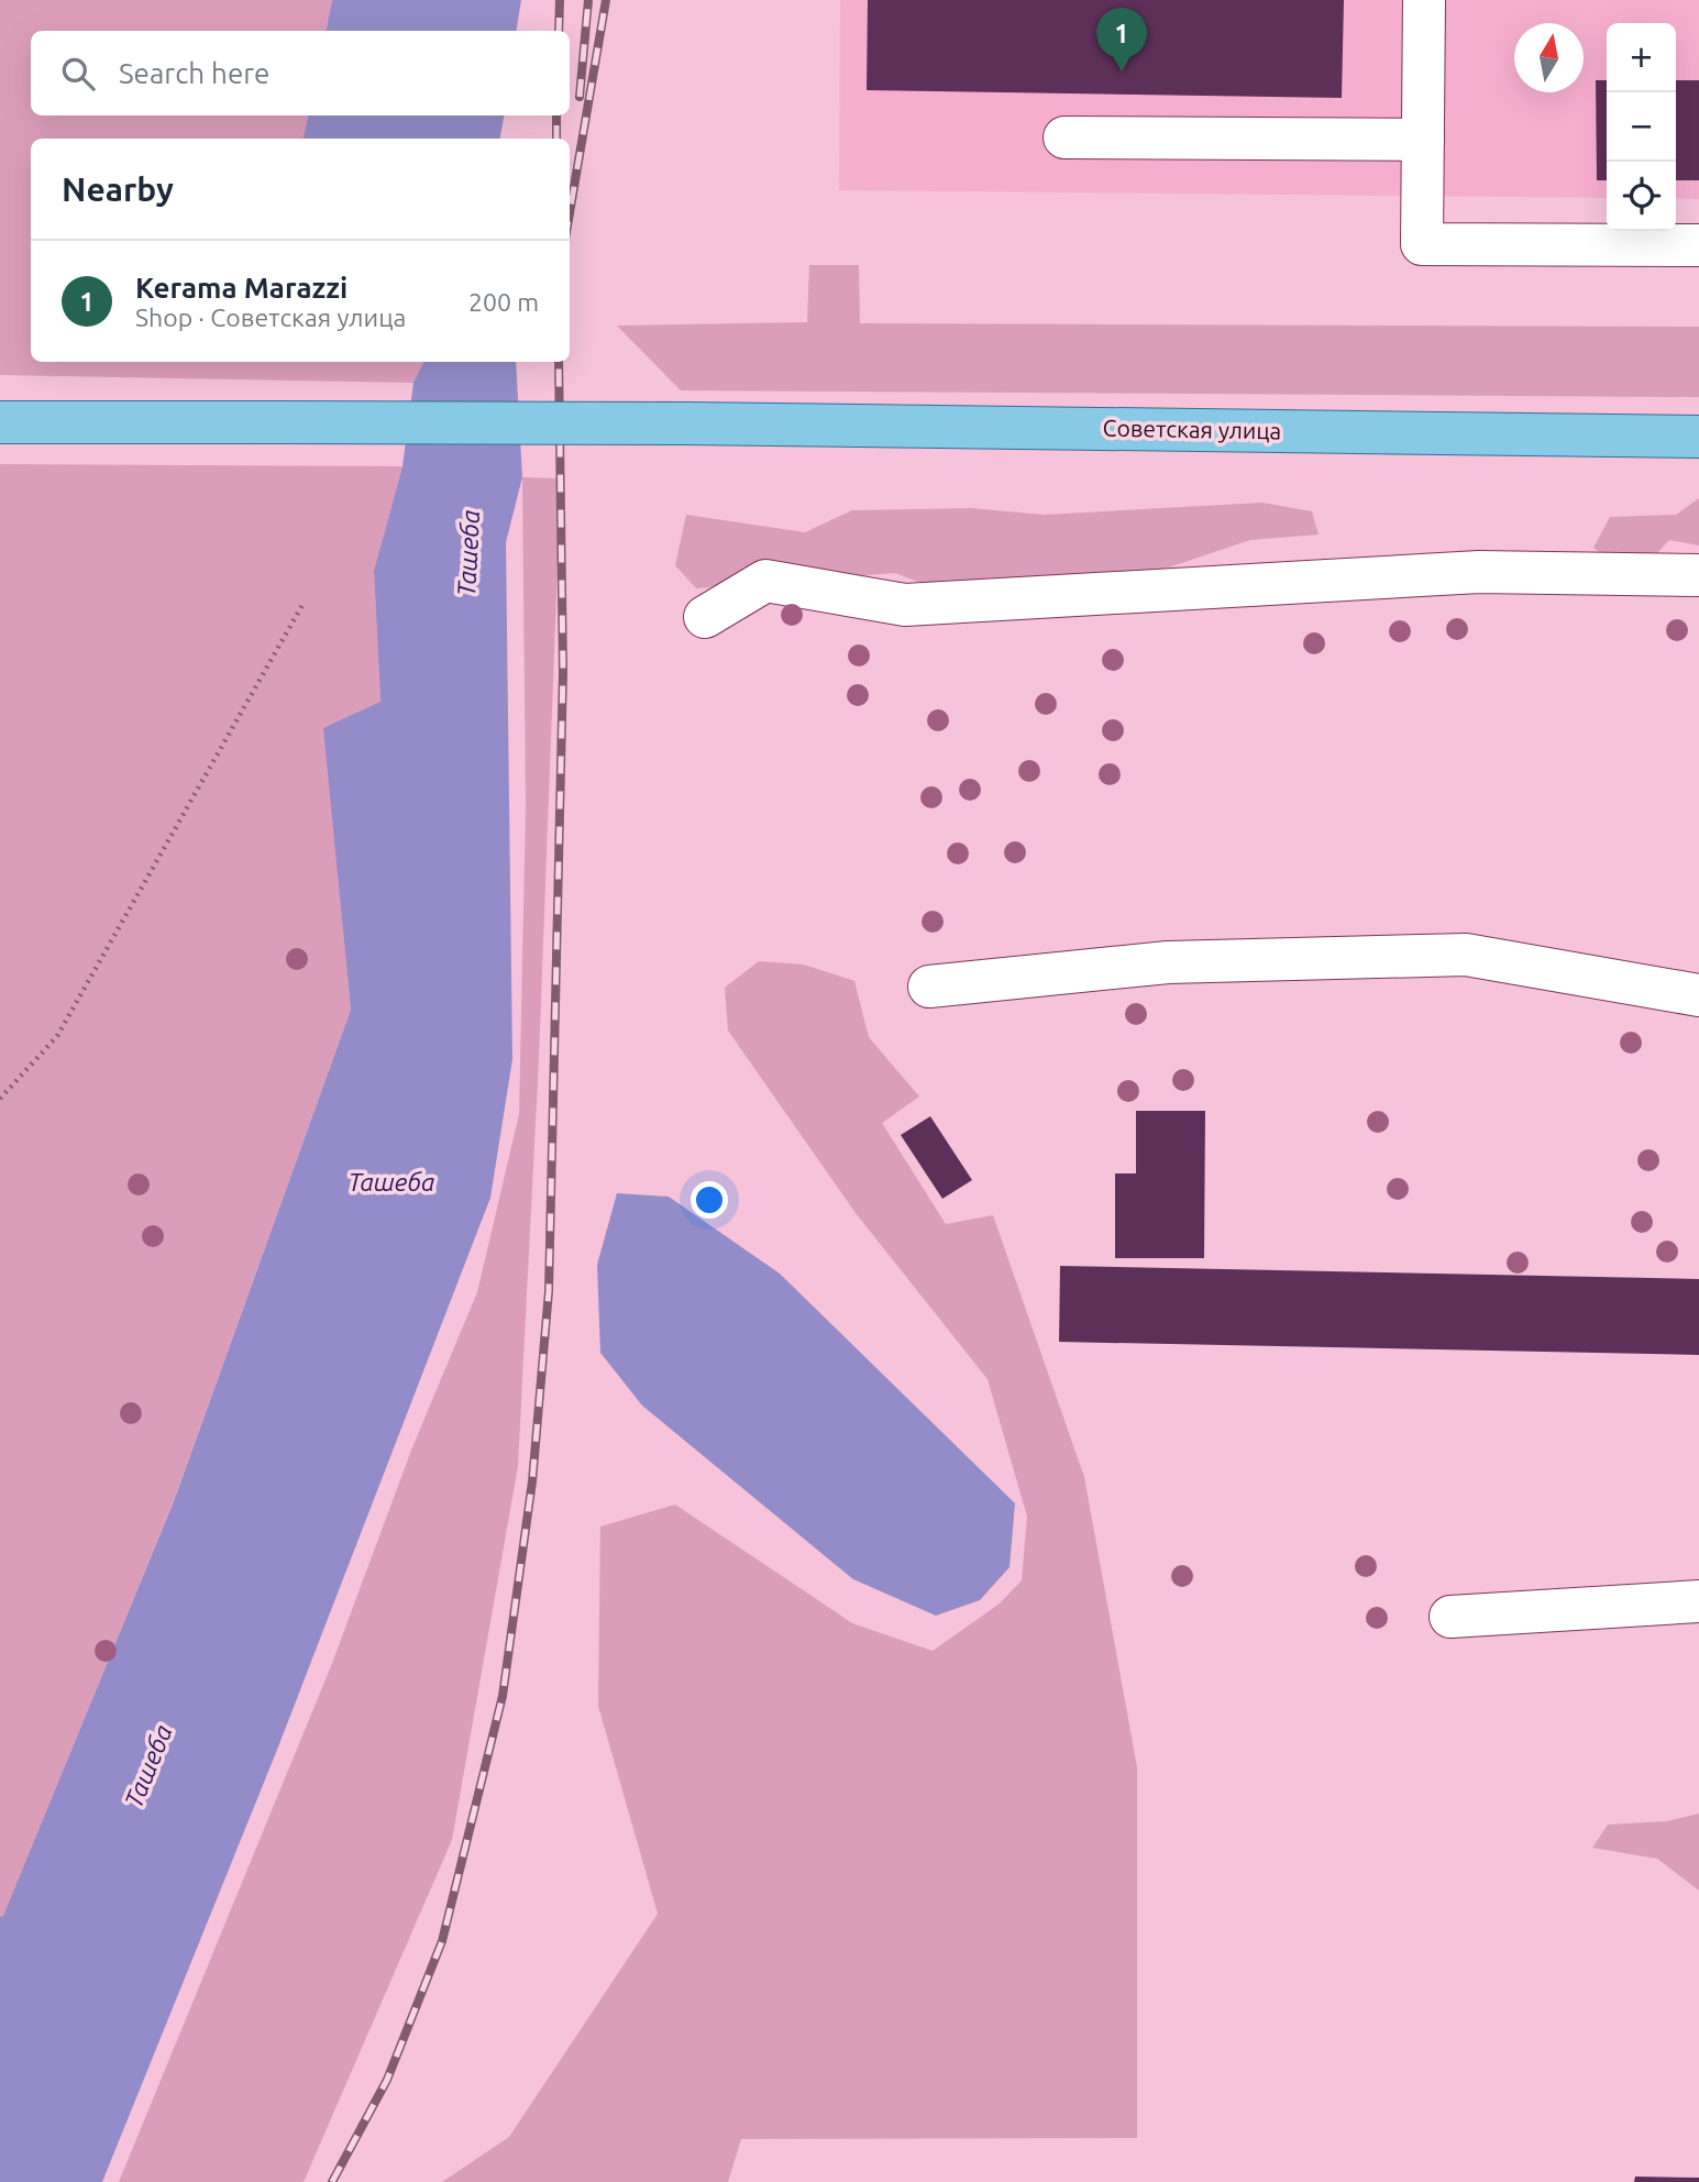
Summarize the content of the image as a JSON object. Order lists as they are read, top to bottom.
{
  "streets": {
    "main road": ["Советская улица"]
  },
  "water": ["Ташеба"],
  "north": "top",
  "page": {
    "pins": "1",
    "map_buttons": ["+", "−"],
    "search": "Search here",
    "heading": "Nearby",
    "list": [
      {
        "mark": "1",
        "name": "Kerama Marazzi",
        "note": "Shop · Советская улица",
        "value": "200 m"
      }
    ]
  }
}
